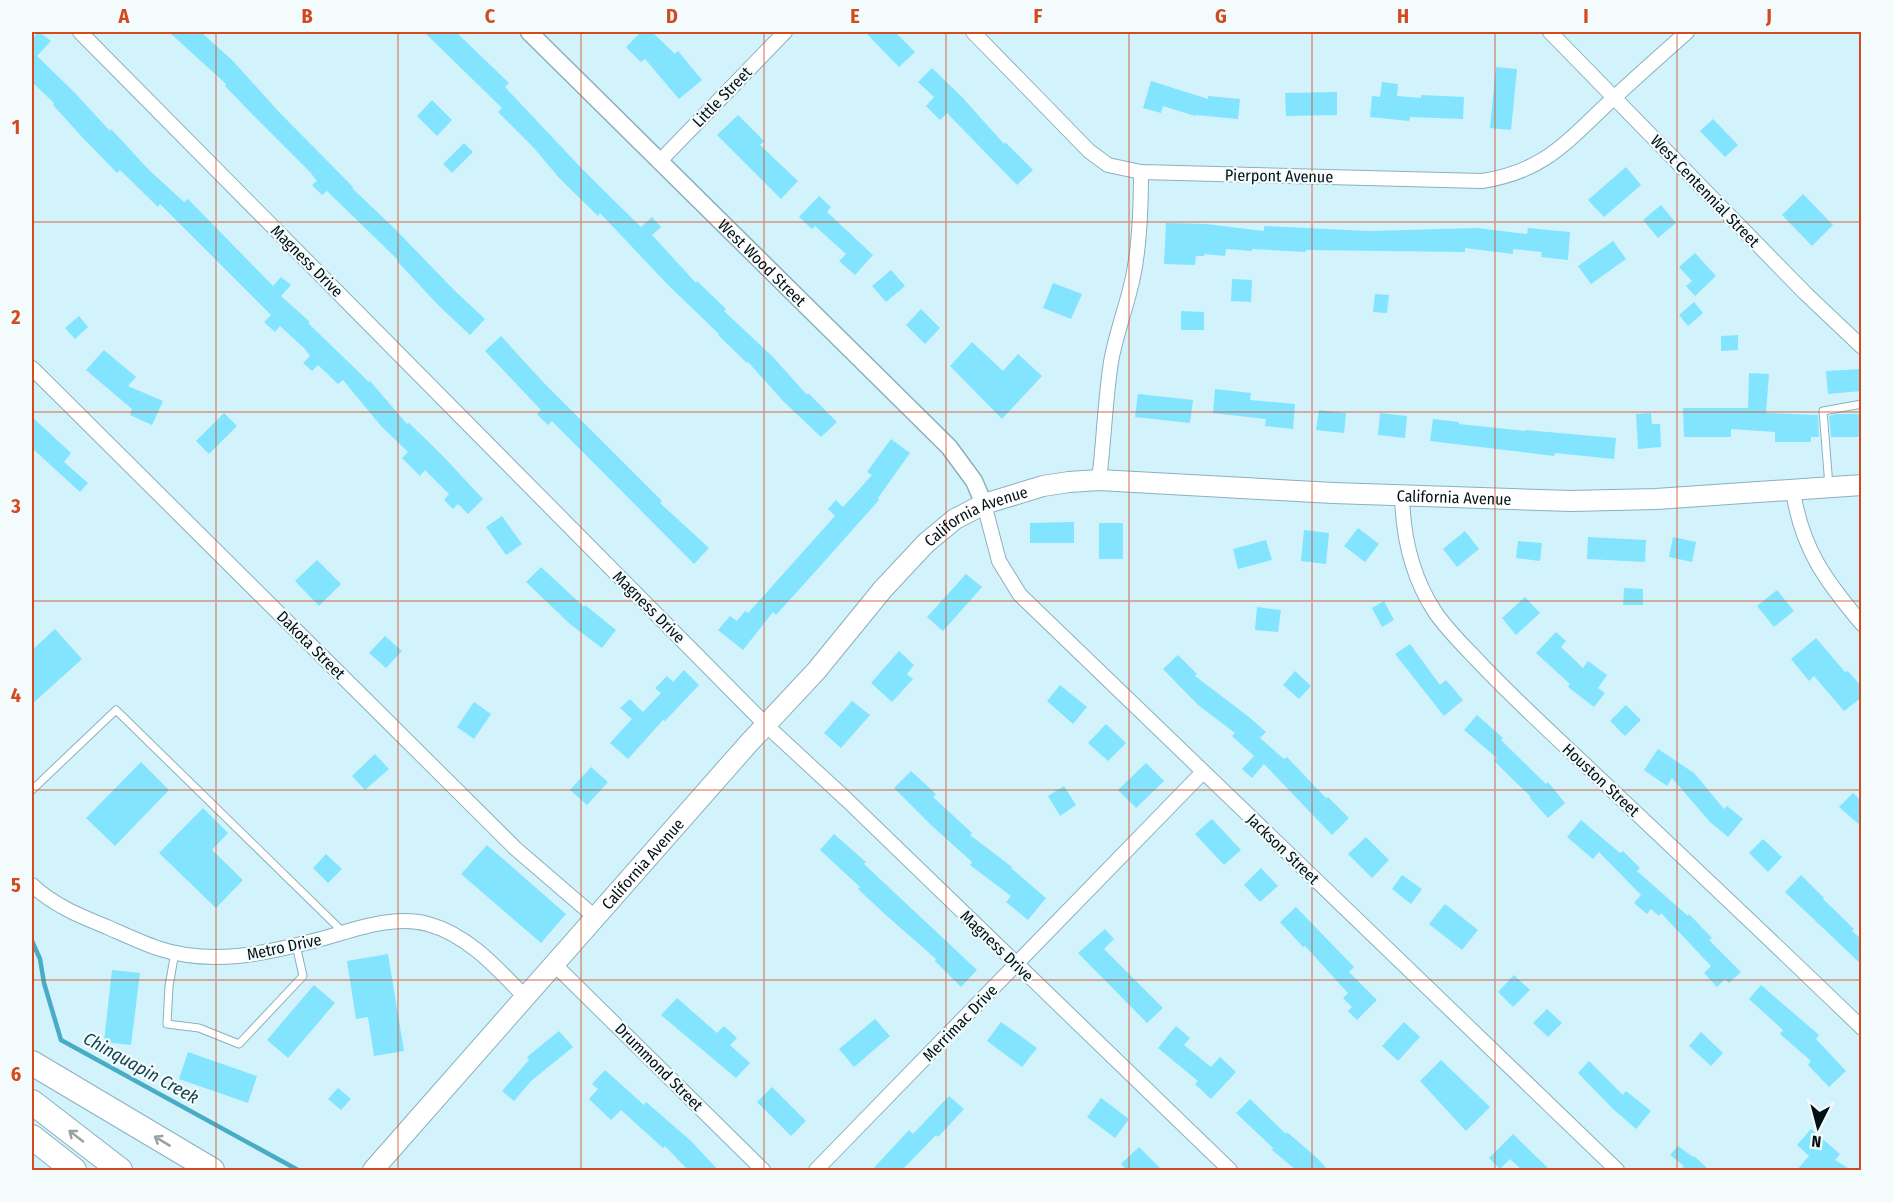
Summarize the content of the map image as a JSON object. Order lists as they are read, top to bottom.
{
  "streets": {
    "main road": ["California Avenue"],
    "street": [
      "Little Street",
      "Pierpont Avenue",
      "West Centennial Street",
      "Magness Drive",
      "West Wood Street",
      "Dakota Street",
      "Houston Street",
      "Jackson Street",
      "Metro Drive",
      "Merrimac Drive",
      "Drummond Street"
    ]
  },
  "crossings": [
    ["Little Street", "West Wood Street"],
    ["Pierpont Avenue", "West Centennial Street"],
    ["Magness Drive", "California Avenue"],
    ["Magness Drive", "Merrimac Drive"],
    ["West Wood Street", "California Avenue"],
    ["West Wood Street", "Jackson Street"],
    ["California Avenue", "Dakota Street"],
    ["California Avenue", "Houston Street"],
    ["California Avenue", "Jackson Street"],
    ["California Avenue", "Metro Drive"],
    ["California Avenue", "Drummond Street"],
    ["Jackson Street", "Merrimac Drive"]
  ],
  "water": ["Chinquapin Creek"],
  "north": "bottom",
  "grid": {
    "columns": [
      "A",
      "B",
      "C",
      "D",
      "E",
      "F",
      "G",
      "H",
      "I",
      "J"
    ],
    "rows": [
      "1",
      "2",
      "3",
      "4",
      "5",
      "6"
    ]
  }
}
